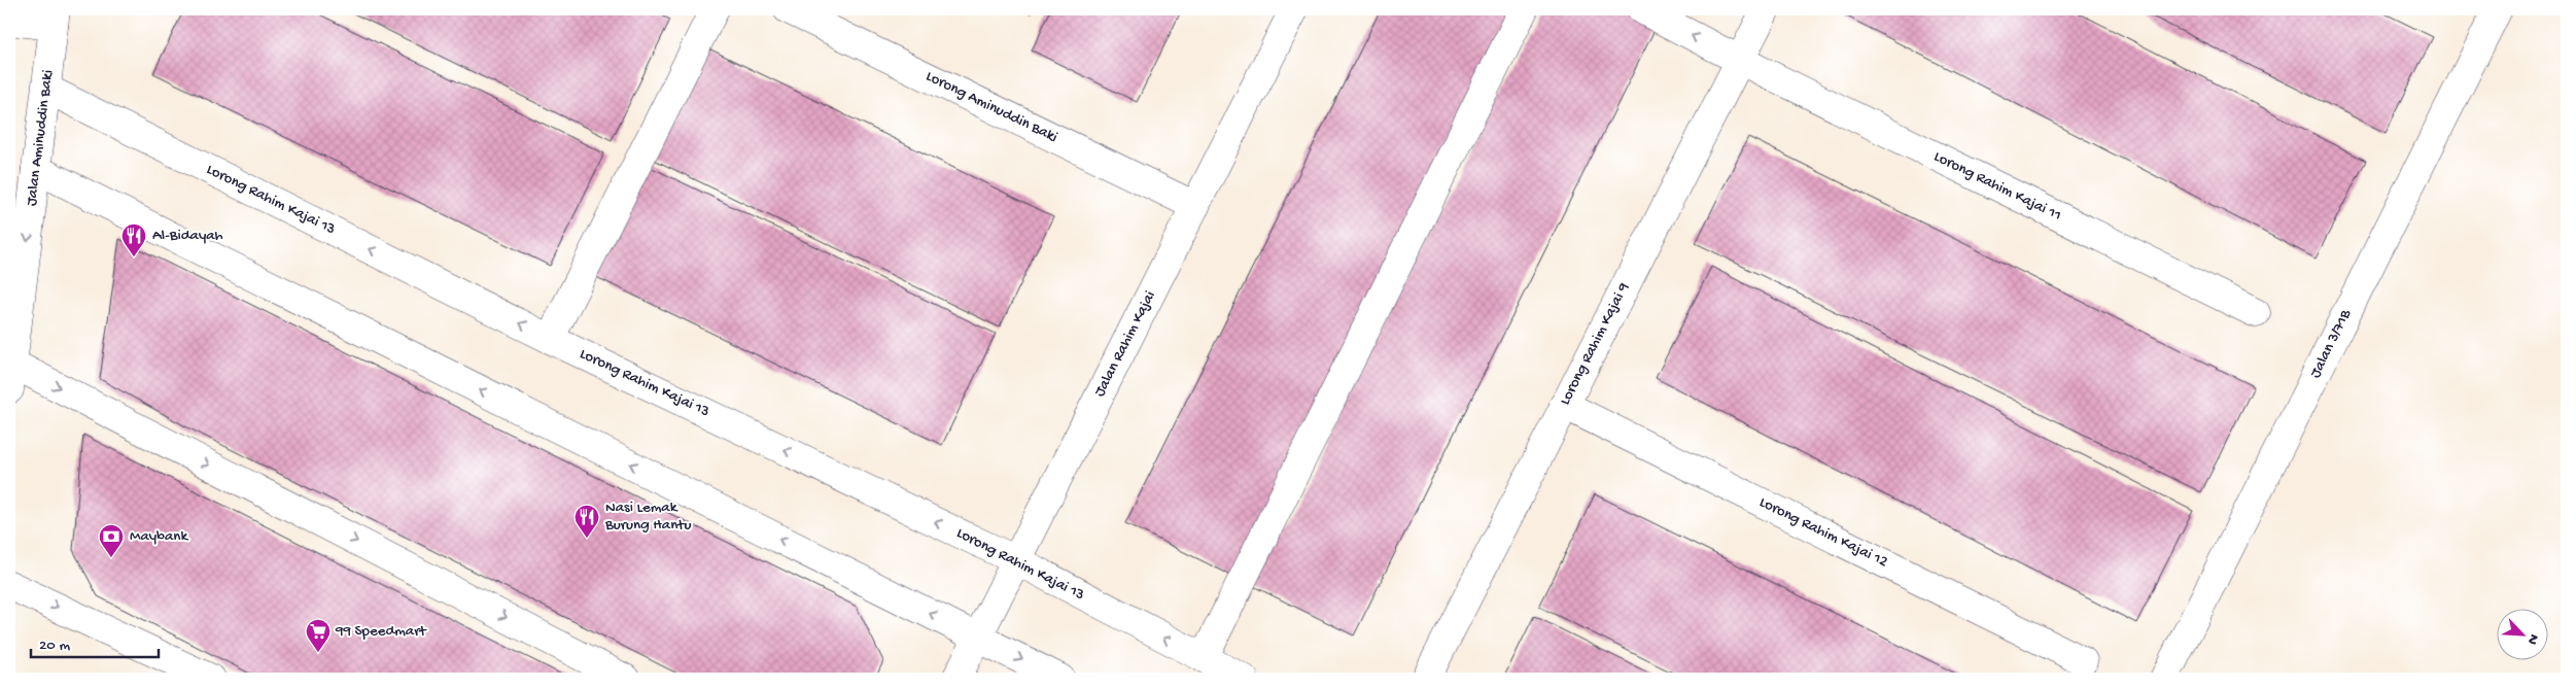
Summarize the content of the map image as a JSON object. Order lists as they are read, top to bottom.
{
  "streets": {
    "street": [
      "Lorong Aminuddin Baki",
      "Jalan Aminuddin Baki",
      "Lorong Rahim Kajai 11",
      "Lorong Rahim Kajai 13",
      "Jalan Rahim Kajai",
      "Lorong Rahim Kajai 9",
      "Jalan 3/71B",
      "Lorong Rahim Kajai 12"
    ]
  },
  "crossings": [
    ["Lorong Aminuddin Baki", "Jalan Rahim Kajai"],
    ["Jalan Aminuddin Baki", "Lorong Rahim Kajai 13"],
    ["Lorong Rahim Kajai 11", "Lorong Rahim Kajai 9"],
    ["Lorong Rahim Kajai 13", "Jalan Rahim Kajai"],
    ["Lorong Rahim Kajai 9", "Lorong Rahim Kajai 12"]
  ],
  "one_way": ["Jalan Aminuddin Baki"],
  "places": {
    "restaurant": ["Al-Bidayah", "Nasi Lemak Burung Hantu"],
    "bank": ["Maybank"],
    "supermarket": ["99 Speedmart"]
  },
  "scale_bar": "20 m",
  "north": "bottom right"
}
